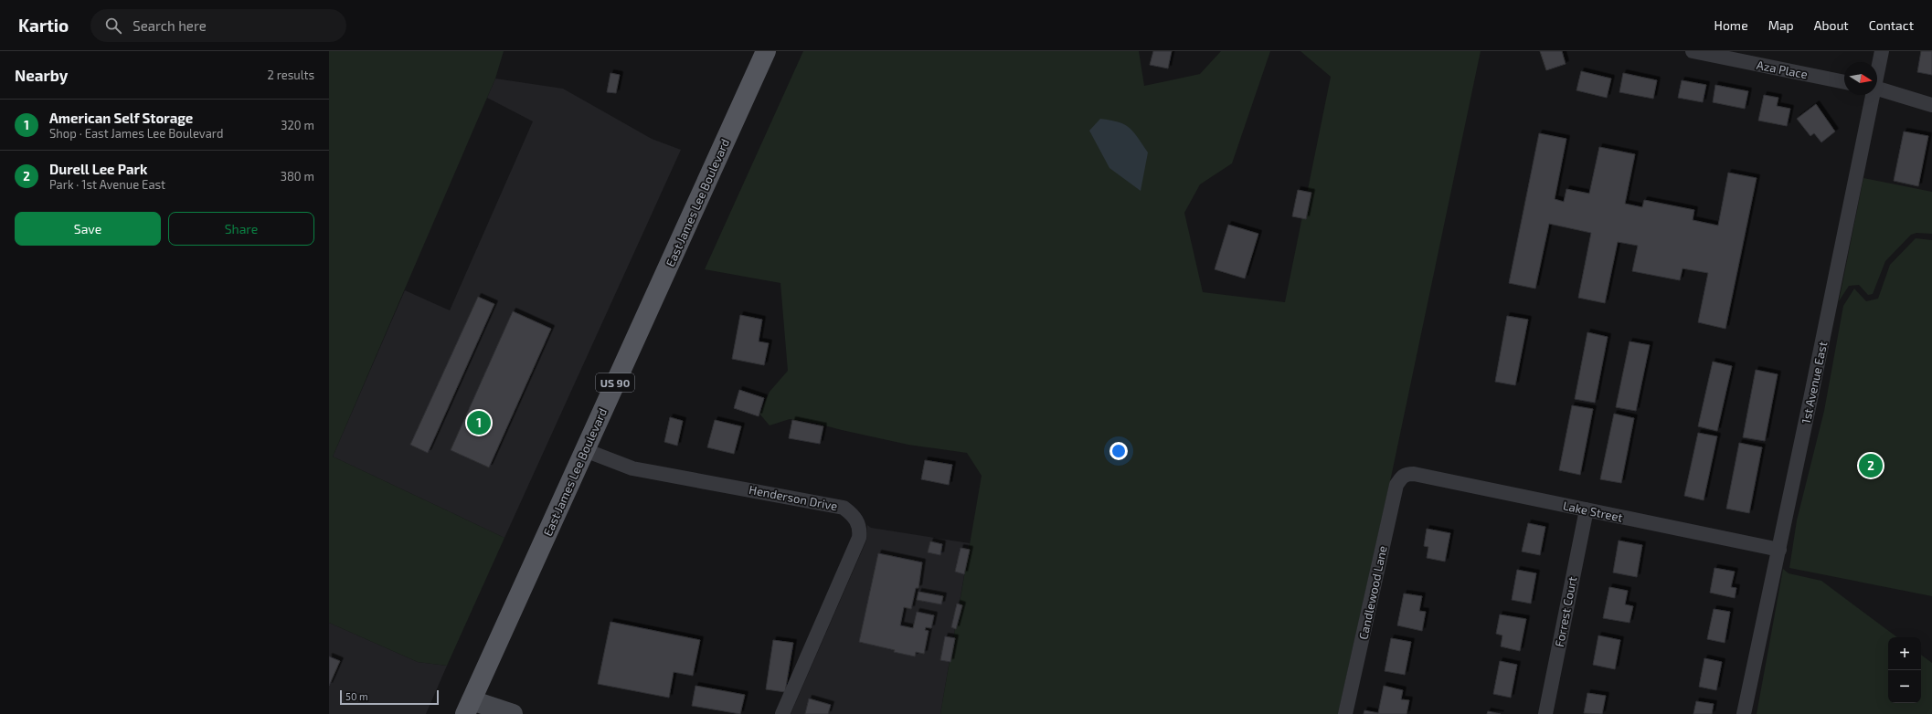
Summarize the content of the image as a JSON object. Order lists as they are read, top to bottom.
{
  "streets": {
    "main road": ["East James Lee Boulevard", "US 90"],
    "street": [
      "Aza Place",
      "1st Avenue East",
      "Henderson Drive",
      "Lake Street",
      "Candlewood Lane",
      "Forrest Court"
    ]
  },
  "crossings": [
    ["East James Lee Boulevard", "Henderson Drive"],
    ["1st Avenue East", "Lake Street"],
    ["Lake Street", "Candlewood Lane"],
    ["Lake Street", "Forrest Court"]
  ],
  "scale_bar": "50 m",
  "north": "right",
  "page": {
    "header": "Kartio",
    "search": "Search here",
    "nav": [
      "Home",
      "Map",
      "About",
      "Contact"
    ],
    "heading": ["Nearby", "2 results"],
    "list": [
      {
        "mark": "1",
        "name": "American Self Storage",
        "note": "Shop · East James Lee Boulevard",
        "value": "320 m"
      },
      {
        "mark": "2",
        "name": "Durell Lee Park",
        "note": "Park · 1st Avenue East",
        "value": "380 m"
      }
    ],
    "buttons": ["Save", "Share"],
    "pins": ["1", "2"],
    "map_buttons": ["+", "−"],
    "scale": "50 m"
  }
}
